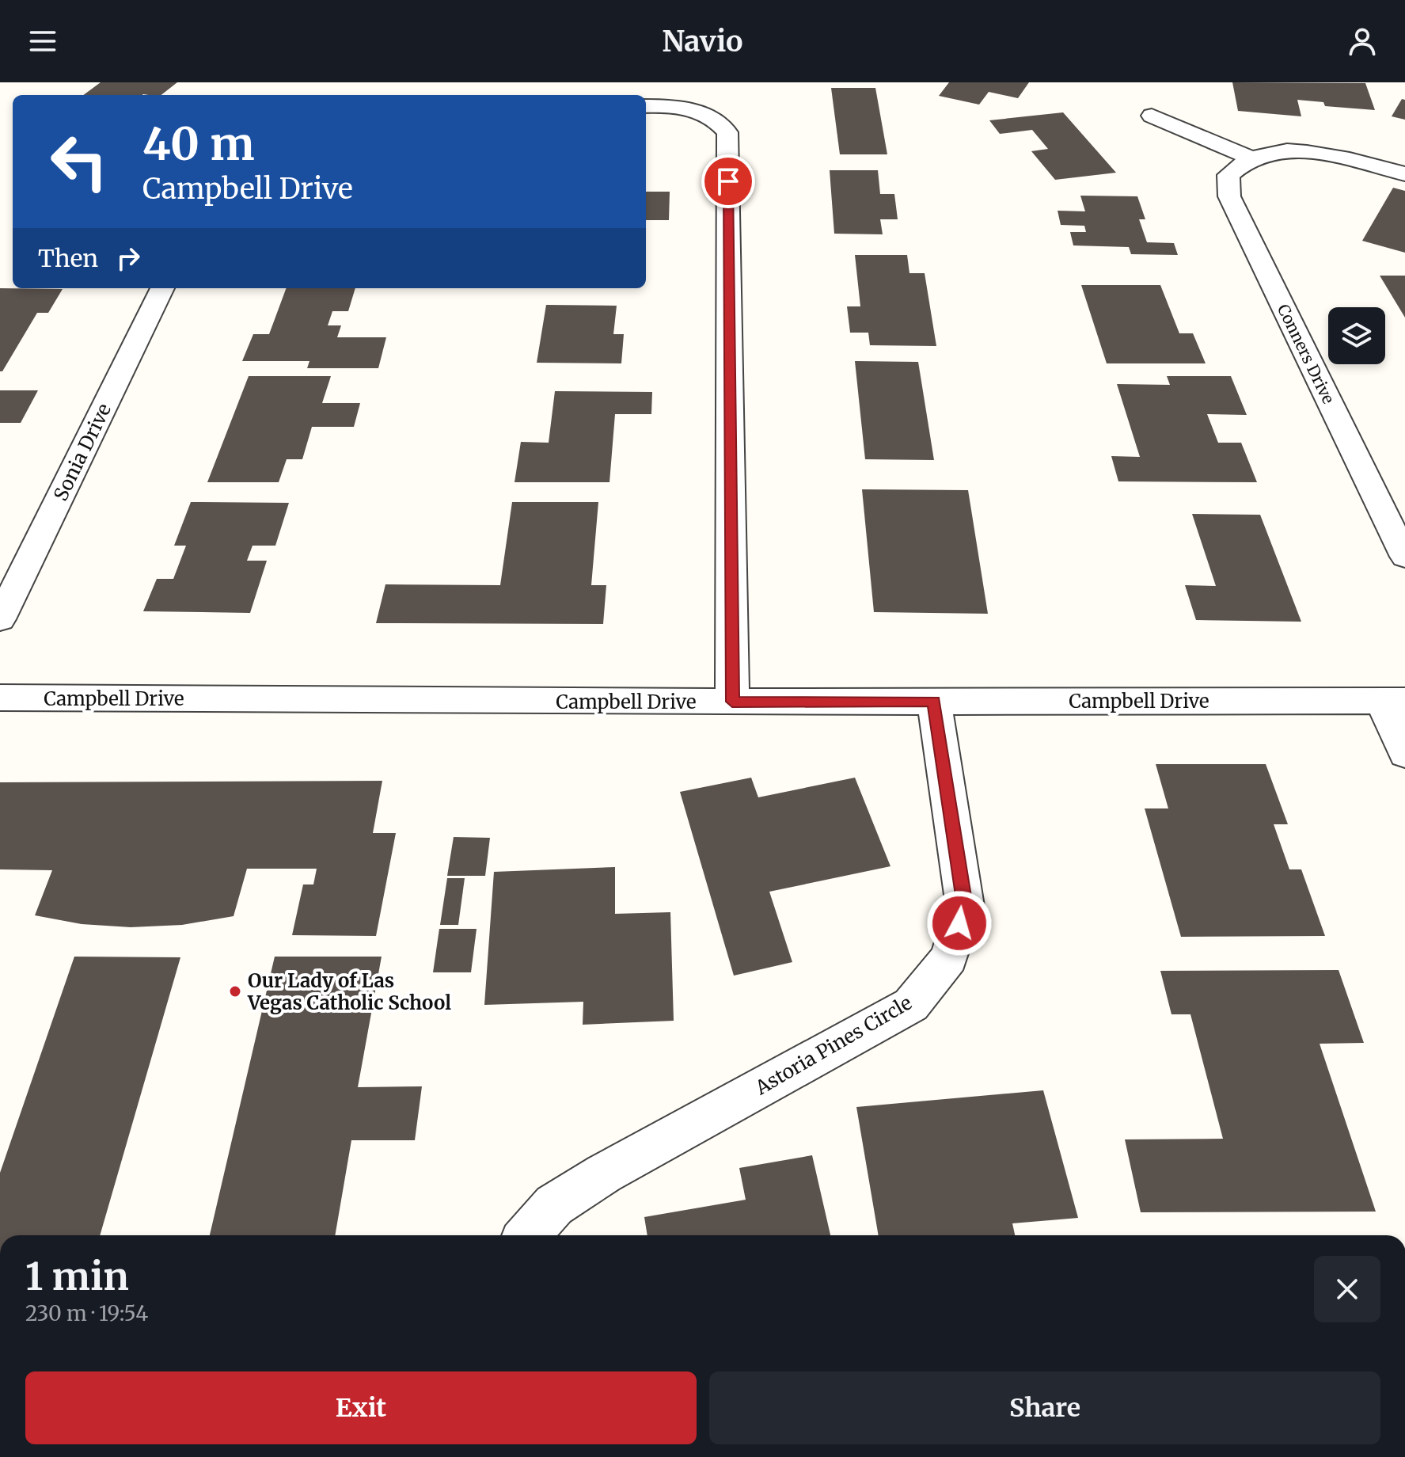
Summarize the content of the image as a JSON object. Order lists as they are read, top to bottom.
{
  "streets": {
    "street": [
      "Conners Drive",
      "Sonia Drive",
      "Campbell Drive",
      "Astoria Pines Circle"
    ]
  },
  "crossings": [
    ["Campbell Drive", "Astoria Pines Circle"]
  ],
  "places": ["Our Lady of Las Vegas Catholic School"],
  "page": {
    "header": "Navio",
    "turn": ["40 m", "Campbell Drive"],
    "then": "Then",
    "heading": ["1 min", "230 m · 19:54"],
    "buttons": ["Exit", "Share"]
  }
}
